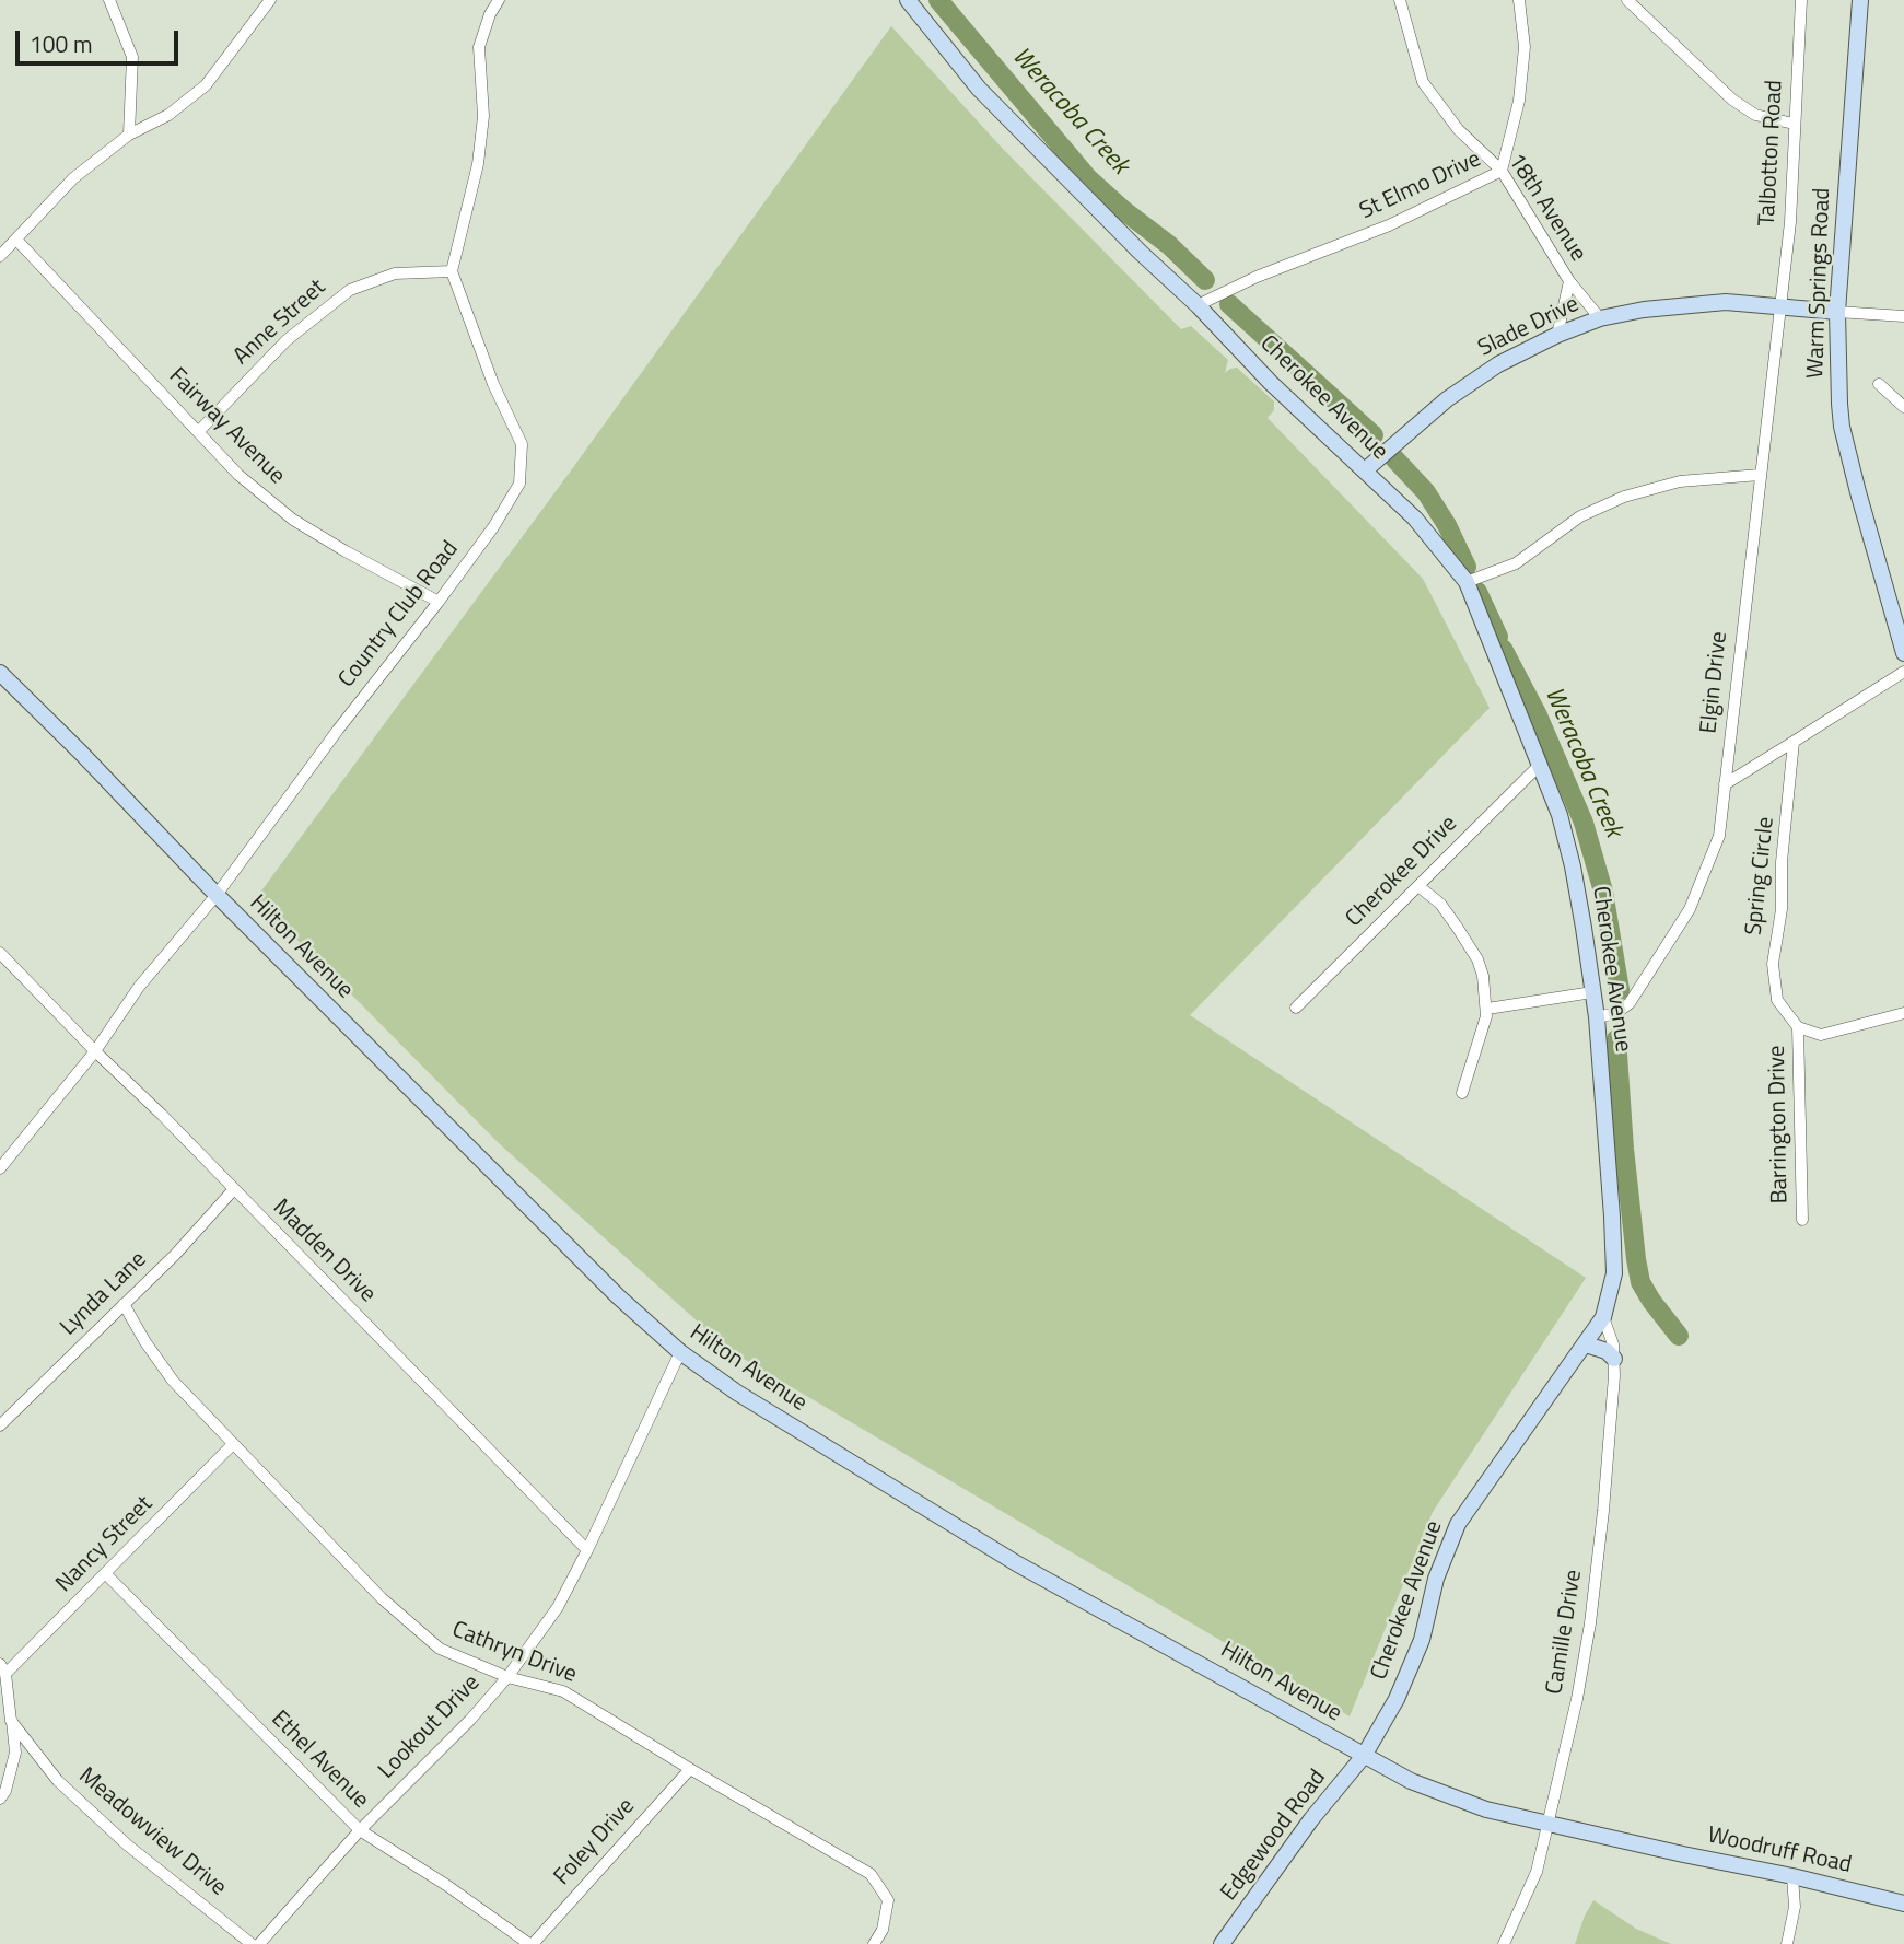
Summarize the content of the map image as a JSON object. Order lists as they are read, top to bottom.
{
  "streets": {
    "street": [
      "Talbotton Road",
      "St Elmo Drive",
      "18th Avenue",
      "Warm Springs Road",
      "Anne Street",
      "Slade Drive",
      "Cherokee Avenue",
      "Fairway Avenue",
      "Country Club Road",
      "Elgin Drive",
      "Cherokee Drive",
      "Spring Circle",
      "Hilton Avenue",
      "Barrington Drive",
      "Madden Drive",
      "Lynda Lane",
      "Nancy Street",
      "Camille Drive",
      "Cathryn Drive",
      "Lookout Drive",
      "Ethel Avenue",
      "Meadowview Drive",
      "Edgewood Road",
      "Foley Drive",
      "Woodruff Road"
    ]
  },
  "crossings": [
    ["Talbotton Road", "Slade Drive"],
    ["Talbotton Road", "Elgin Drive"],
    ["St Elmo Drive", "18th Avenue"],
    ["St Elmo Drive", "Cherokee Avenue"],
    ["18th Avenue", "Slade Drive"],
    ["Warm Springs Road", "Slade Drive"],
    ["Anne Street", "Fairway Avenue"],
    ["Anne Street", "Country Club Road"],
    ["Slade Drive", "Cherokee Avenue"],
    ["Slade Drive", "Elgin Drive"],
    ["Cherokee Avenue", "Elgin Drive"],
    ["Cherokee Avenue", "Cherokee Drive"],
    ["Cherokee Avenue", "Hilton Avenue"],
    ["Cherokee Avenue", "Camille Drive"],
    ["Cherokee Avenue", "Edgewood Road"],
    ["Fairway Avenue", "Country Club Road"],
    ["Country Club Road", "Hilton Avenue"],
    ["Country Club Road", "Madden Drive"],
    ["Spring Circle", "Barrington Drive"],
    ["Hilton Avenue", "Camille Drive"],
    ["Hilton Avenue", "Lookout Drive"],
    ["Hilton Avenue", "Edgewood Road"],
    ["Hilton Avenue", "Woodruff Road"],
    ["Madden Drive", "Lynda Lane"],
    ["Madden Drive", "Lookout Drive"],
    ["Lynda Lane", "Cathryn Drive"],
    ["Nancy Street", "Cathryn Drive"],
    ["Nancy Street", "Ethel Avenue"],
    ["Cathryn Drive", "Lookout Drive"],
    ["Cathryn Drive", "Foley Drive"],
    ["Lookout Drive", "Ethel Avenue"],
    ["Ethel Avenue", "Foley Drive"]
  ],
  "water": ["Weracoba Creek"],
  "scale_bar": "100 m"
}
